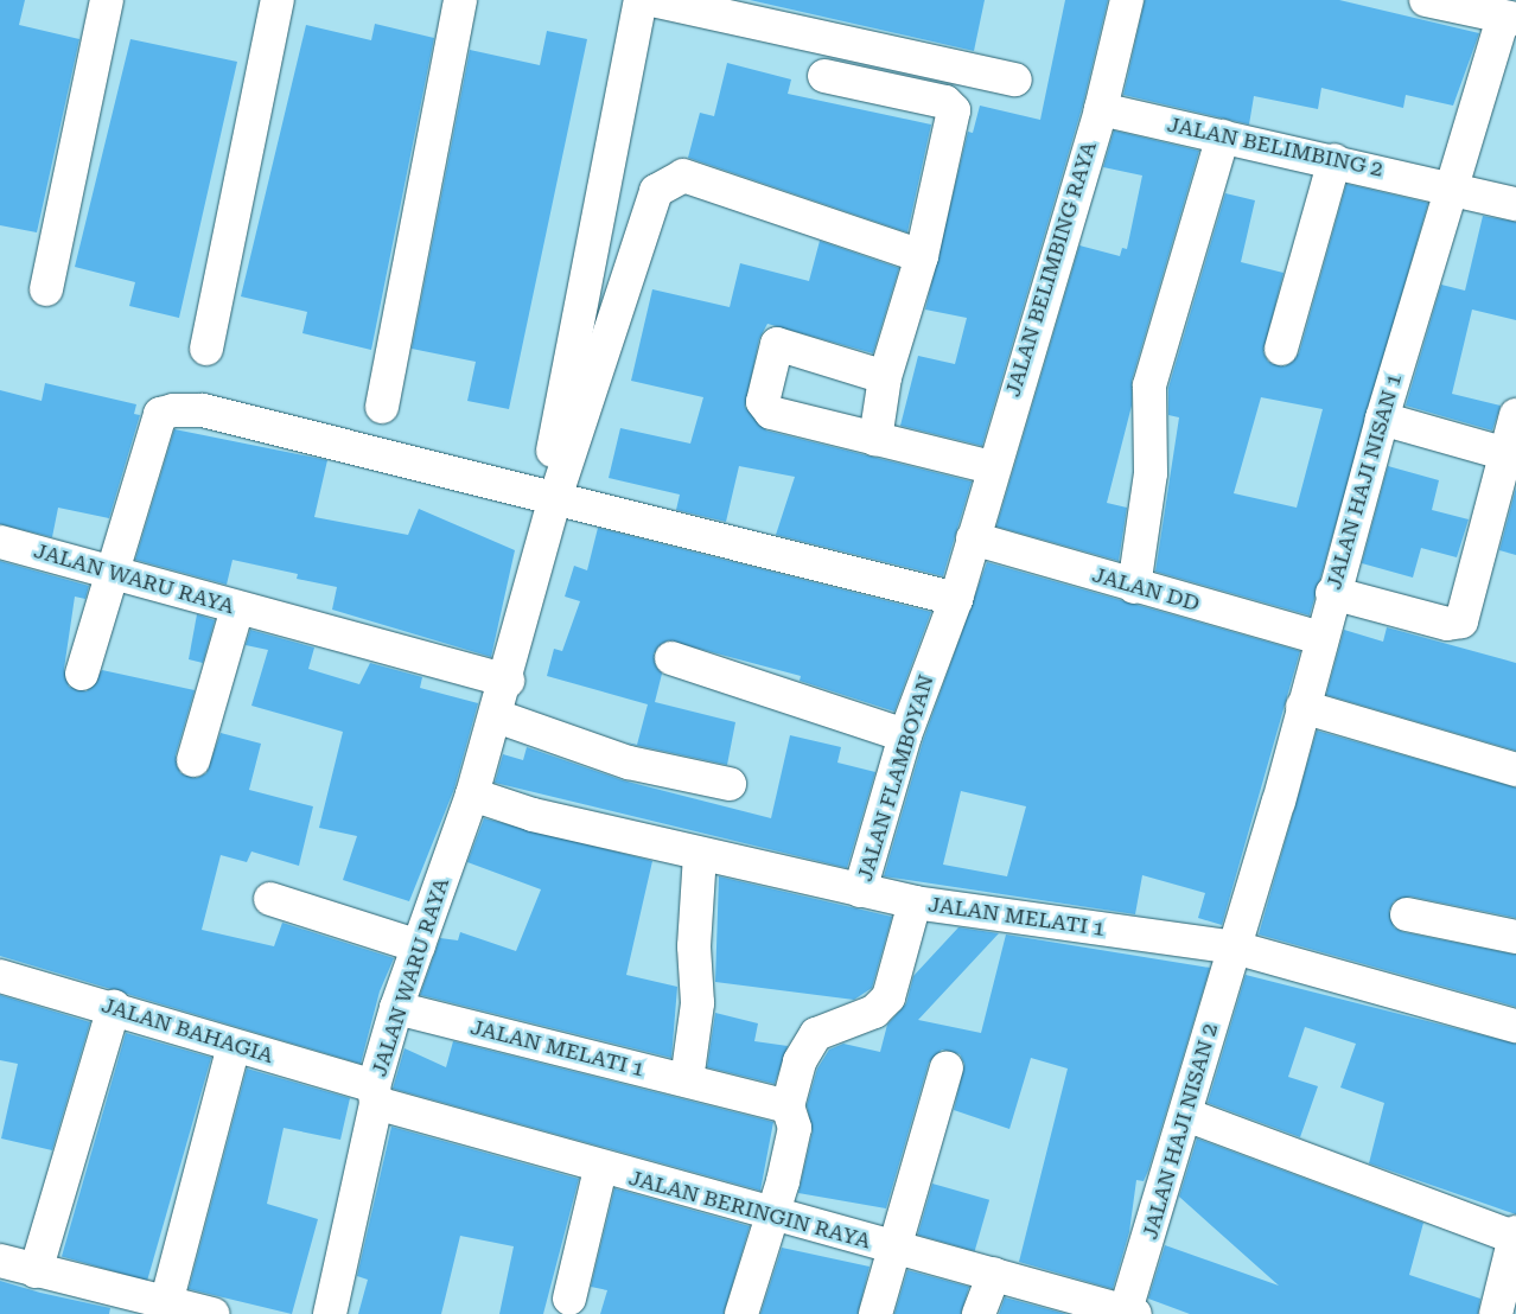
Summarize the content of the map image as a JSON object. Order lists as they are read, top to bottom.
{
  "streets": {
    "street": [
      "JALAN BELIMBING 2",
      "JALAN BELIMBING RAYA",
      "JALAN HAJI NISAN 1",
      "JALAN WARU RAYA",
      "JALAN DD",
      "JALAN FLAMBOYAN",
      "JALAN MELATI 1",
      "JALAN BAHAGIA",
      "JALAN HAJI NISAN 2",
      "JALAN BERINGIN RAYA"
    ]
  },
  "crossings": [
    ["JALAN BELIMBING 2", "JALAN BELIMBING RAYA"],
    ["JALAN BELIMBING 2", "JALAN HAJI NISAN 1"],
    ["JALAN BELIMBING RAYA", "JALAN DD"],
    ["JALAN BELIMBING RAYA", "JALAN FLAMBOYAN"],
    ["JALAN HAJI NISAN 1", "JALAN DD"],
    ["JALAN HAJI NISAN 1", "JALAN MELATI 1"],
    ["JALAN HAJI NISAN 1", "JALAN HAJI NISAN 2"],
    ["JALAN WARU RAYA", "JALAN MELATI 1"],
    ["JALAN WARU RAYA", "JALAN BAHAGIA"],
    ["JALAN WARU RAYA", "JALAN BERINGIN RAYA"],
    ["JALAN DD", "JALAN FLAMBOYAN"],
    ["JALAN MELATI 1", "JALAN HAJI NISAN 2"],
    ["JALAN MELATI 1", "JALAN BERINGIN RAYA"],
    ["JALAN BAHAGIA", "JALAN BERINGIN RAYA"],
    ["JALAN HAJI NISAN 2", "JALAN BERINGIN RAYA"]
  ]
}
